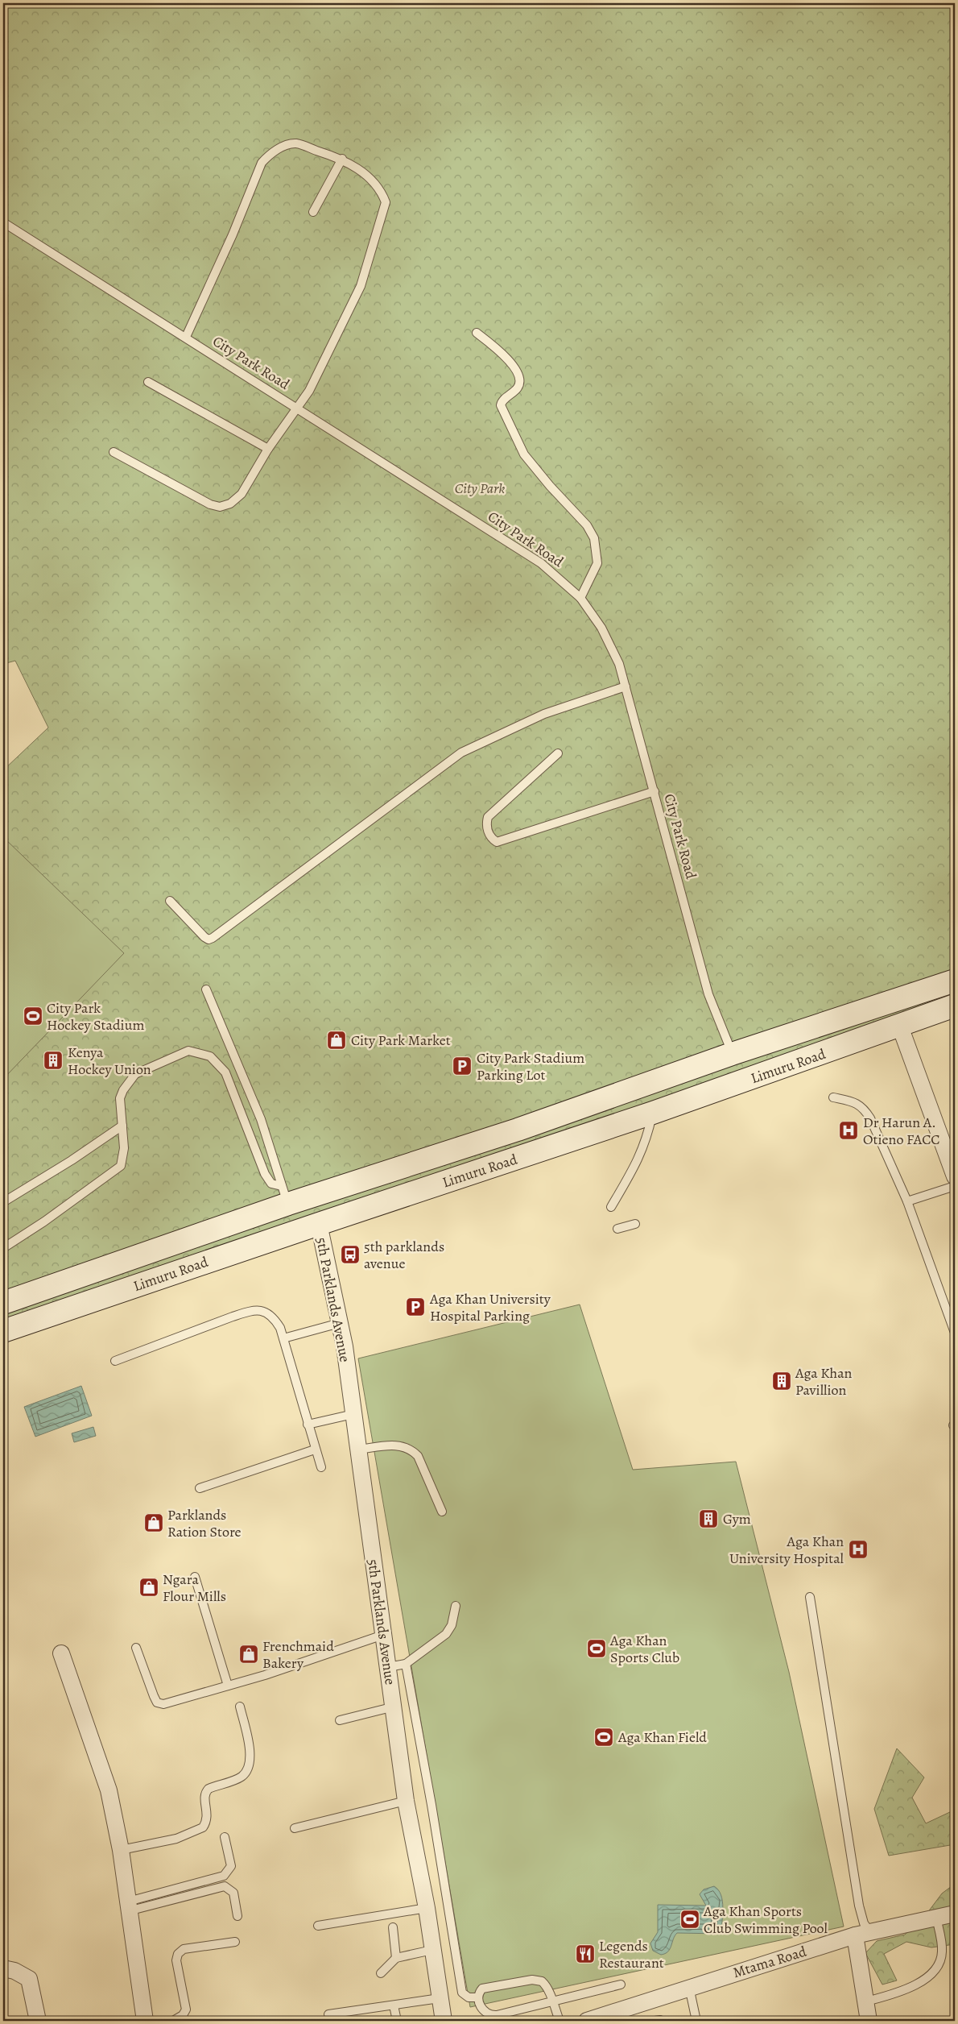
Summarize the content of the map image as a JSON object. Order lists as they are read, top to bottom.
{
  "streets": {
    "main road": ["Limuru Road"],
    "street": ["5th Parklands Avenue", "Mtama Road"],
    "lane": ["City Park Road"]
  },
  "crossings": [
    ["City Park Road", "Limuru Road"],
    ["Limuru Road", "5th Parklands Avenue"]
  ],
  "parks": ["City Park"],
  "places": {
    "sports": [
      "City Park Hockey Stadium",
      "Aga Khan Sports Club",
      "Aga Khan Field",
      "Aga Khan Sports Club Swimming Pool"
    ],
    "shop": [
      "City Park Market",
      "Parklands Ration Store",
      "Ngara Flour Mills",
      "Frenchmaid Bakery"
    ],
    "building": ["Kenya Hockey Union", "Aga Khan Pavillion", "Gym"],
    "parking": ["City Park Stadium Parking Lot", "Aga Khan University Hospital Parking"],
    "hospital": ["Dr Harun A. Otieno FACC", "Aga Khan University Hospital"],
    "bus stop": ["5th parklands avenue"],
    "restaurant": ["Legends Restaurant"]
  }
}
